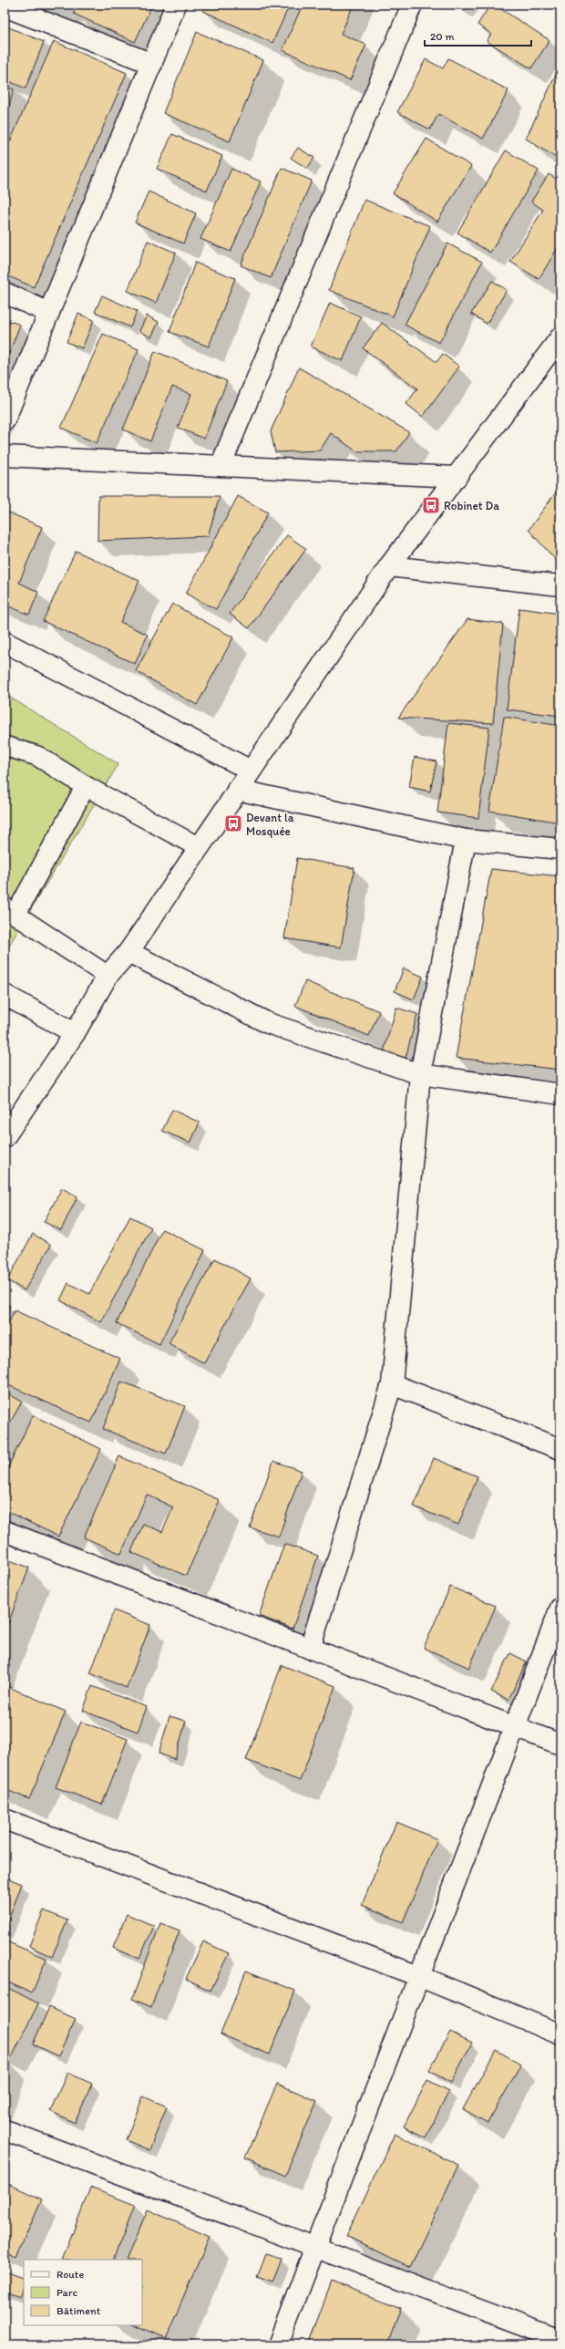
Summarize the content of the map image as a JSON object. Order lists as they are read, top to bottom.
{
  "places": {
    "bus stop": ["Robinet Da", "Devant la Mosquée"]
  },
  "legend": ["Route", "Parc", "Bâtiment"],
  "scale_bar": "20 m"
}
